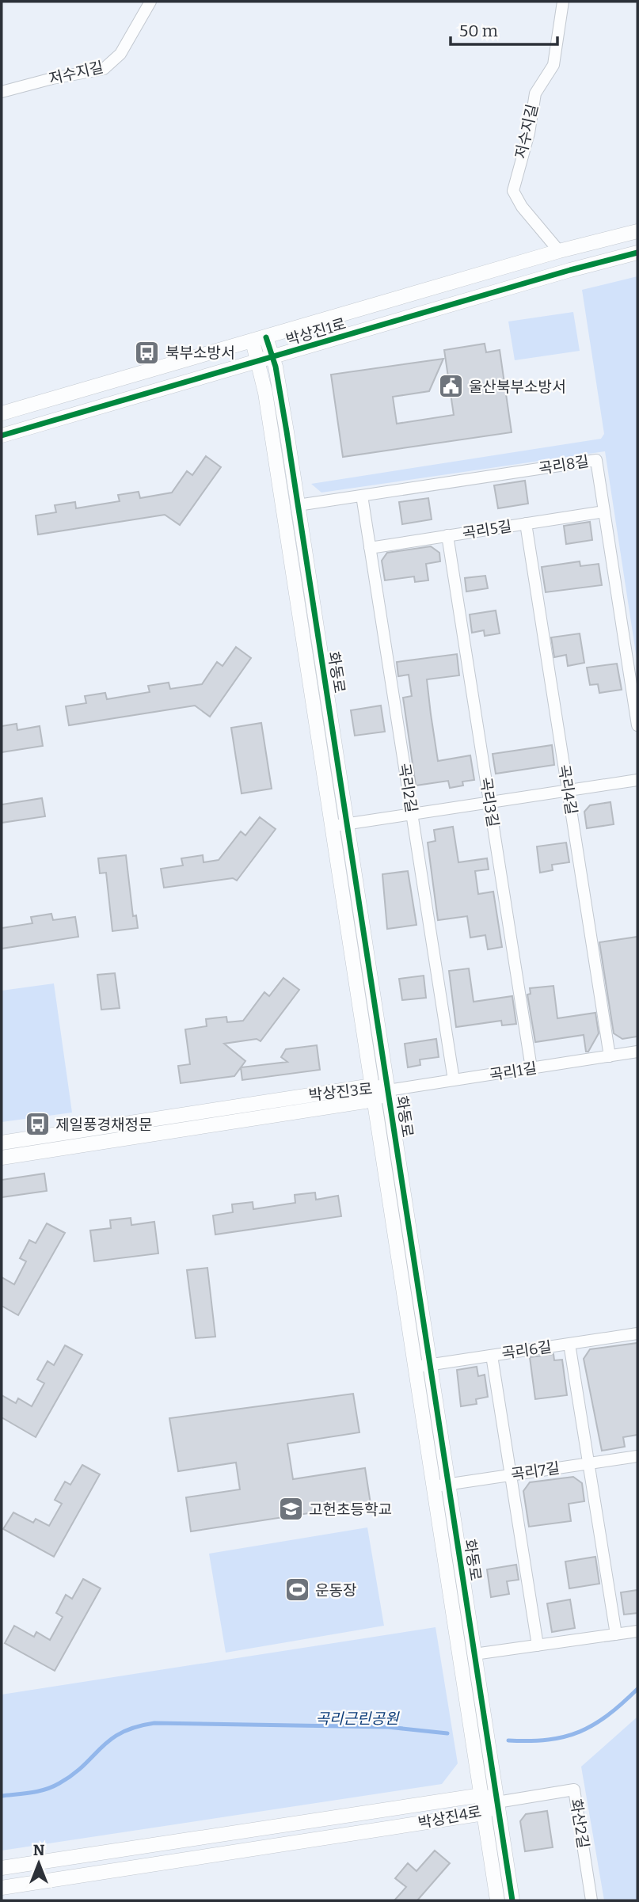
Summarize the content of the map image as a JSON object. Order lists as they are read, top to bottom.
{
  "streets": {
    "street": [
      "저수지길",
      "박상진1로",
      "곡리8길",
      "곡리5길",
      "화동로",
      "곡리2길",
      "곡리4길",
      "곡리3길",
      "곡리1길",
      "박상진3로",
      "곡리6길",
      "곡리7길",
      "박상진4로",
      "화산2길"
    ]
  },
  "crossings": [
    ["저수지길", "박상진1로"],
    ["박상진1로", "화동로"],
    ["곡리8길", "곡리5길"],
    ["곡리8길", "화동로"],
    ["곡리8길", "곡리2길"],
    ["곡리5길", "곡리2길"],
    ["곡리5길", "곡리4길"],
    ["곡리5길", "곡리3길"],
    ["화동로", "곡리1길"],
    ["화동로", "박상진3로"],
    ["화동로", "곡리6길"],
    ["화동로", "곡리7길"],
    ["화동로", "박상진4로"],
    ["화동로", "화산2길"],
    ["곡리2길", "곡리1길"],
    ["곡리4길", "곡리1길"],
    ["곡리3길", "곡리1길"],
    ["곡리1길", "박상진3로"],
    ["박상진4로", "화산2길"]
  ],
  "parks": ["곡리근린공원"],
  "places": {
    "bus stop": ["북부소방서", "제일풍경채정문"],
    "public building": ["울산북부소방서"],
    "school or university": ["고헌초등학교"],
    "sports": ["운동장"]
  },
  "scale_bar": "50 m",
  "north": "top"
}
